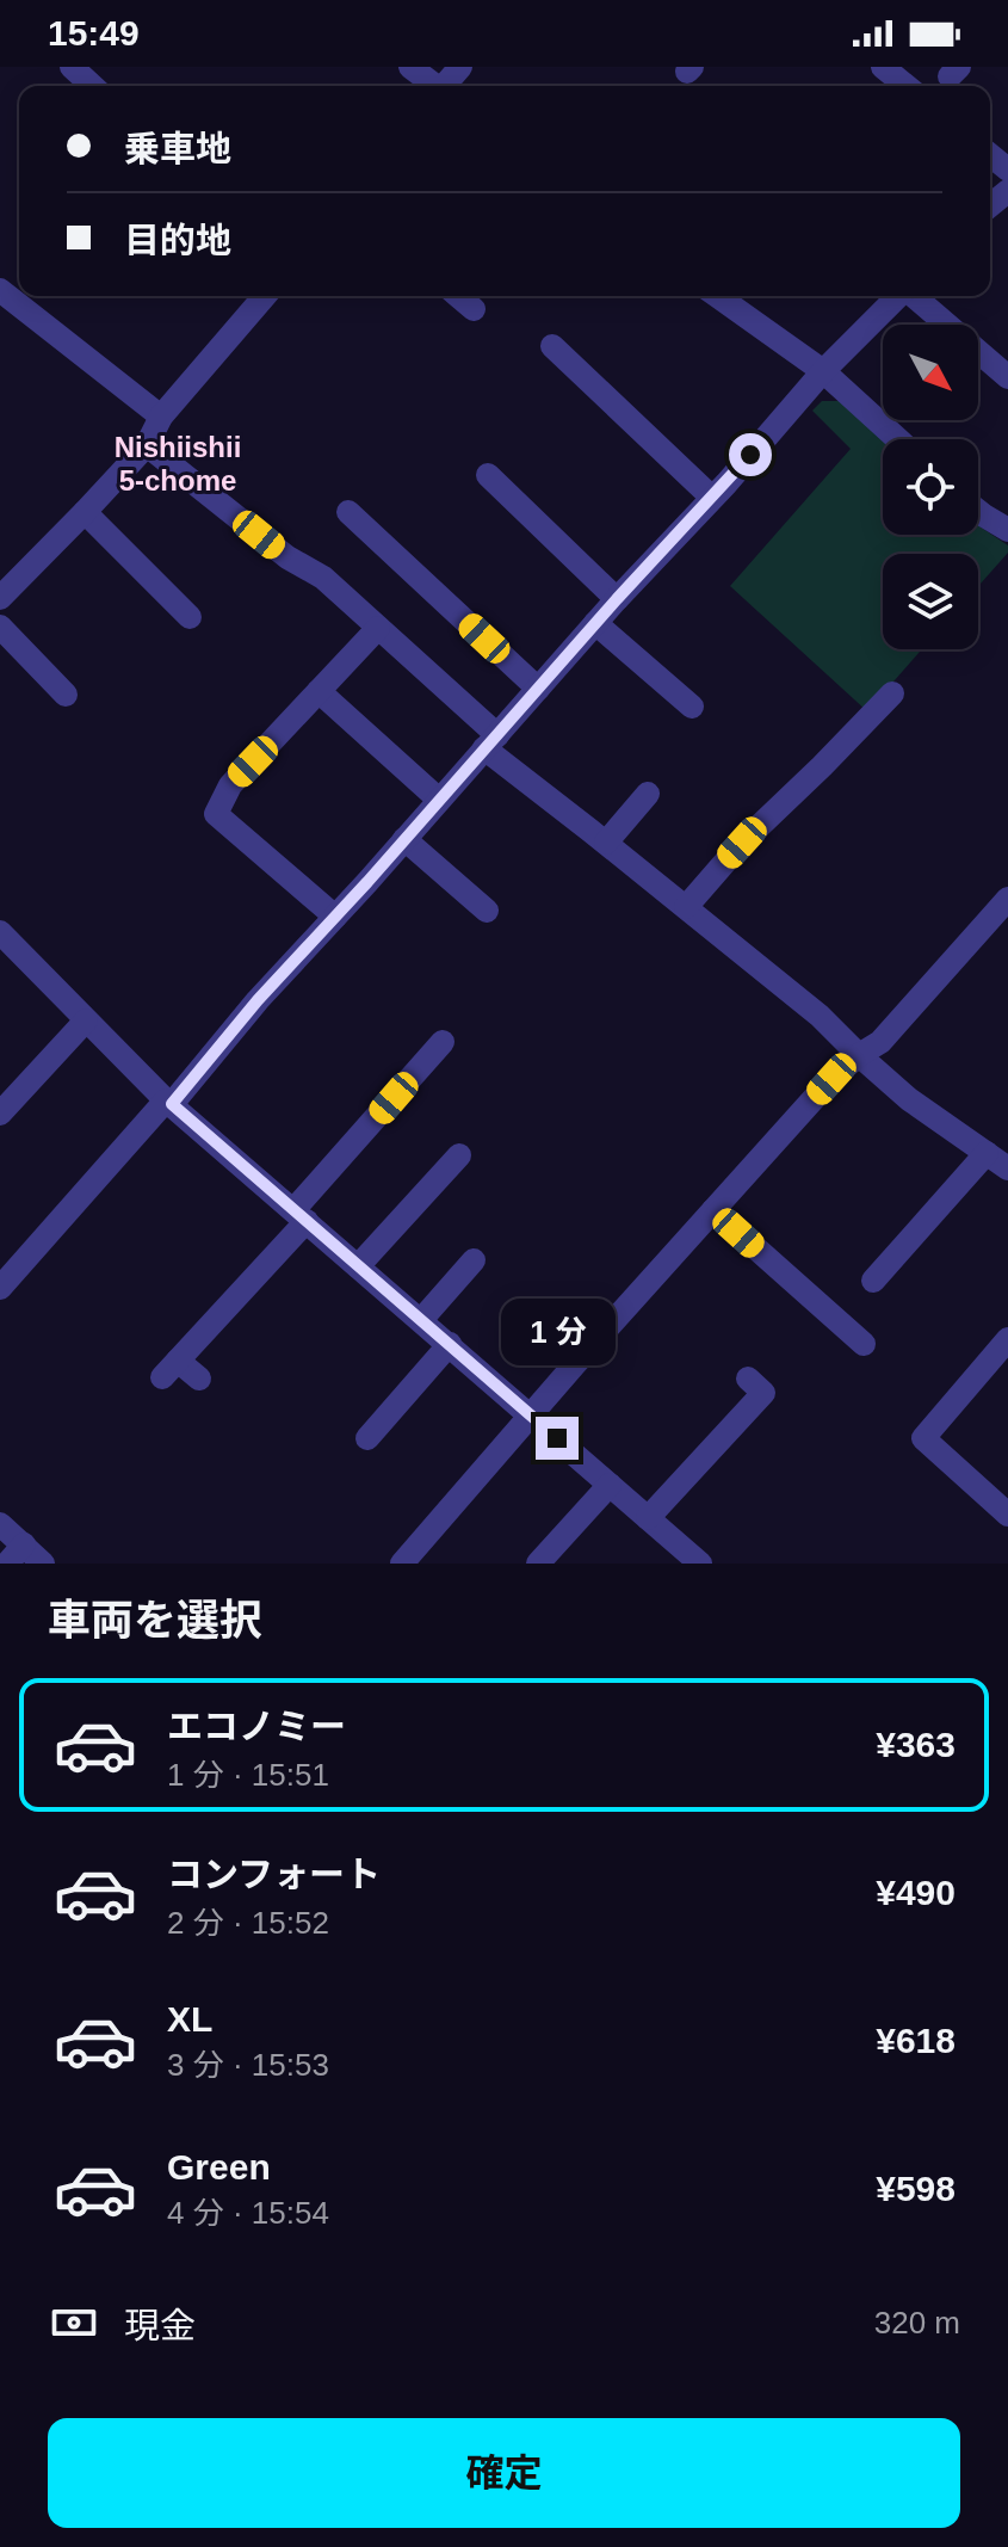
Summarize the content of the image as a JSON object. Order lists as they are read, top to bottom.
{
  "districts": ["Nishiishii 5-chome"],
  "north": "bottom right",
  "page": {
    "status": "15:49",
    "banner": ["乗車地", "目的地"],
    "bubble": "1 分",
    "heading": "車両を選択",
    "list": [
      {
        "name": "エコノミー",
        "note": "1 分 · 15:51",
        "value": "¥363"
      },
      {
        "name": "コンフォート",
        "note": "2 分 · 15:52",
        "value": "¥490"
      },
      {
        "name": "XL",
        "note": "3 分 · 15:53",
        "value": "¥618"
      },
      {
        "name": "Green",
        "note": "4 分 · 15:54",
        "value": "¥598"
      }
    ],
    "pay": ["現金", "320 m"],
    "buttons": "確定"
  }
}
